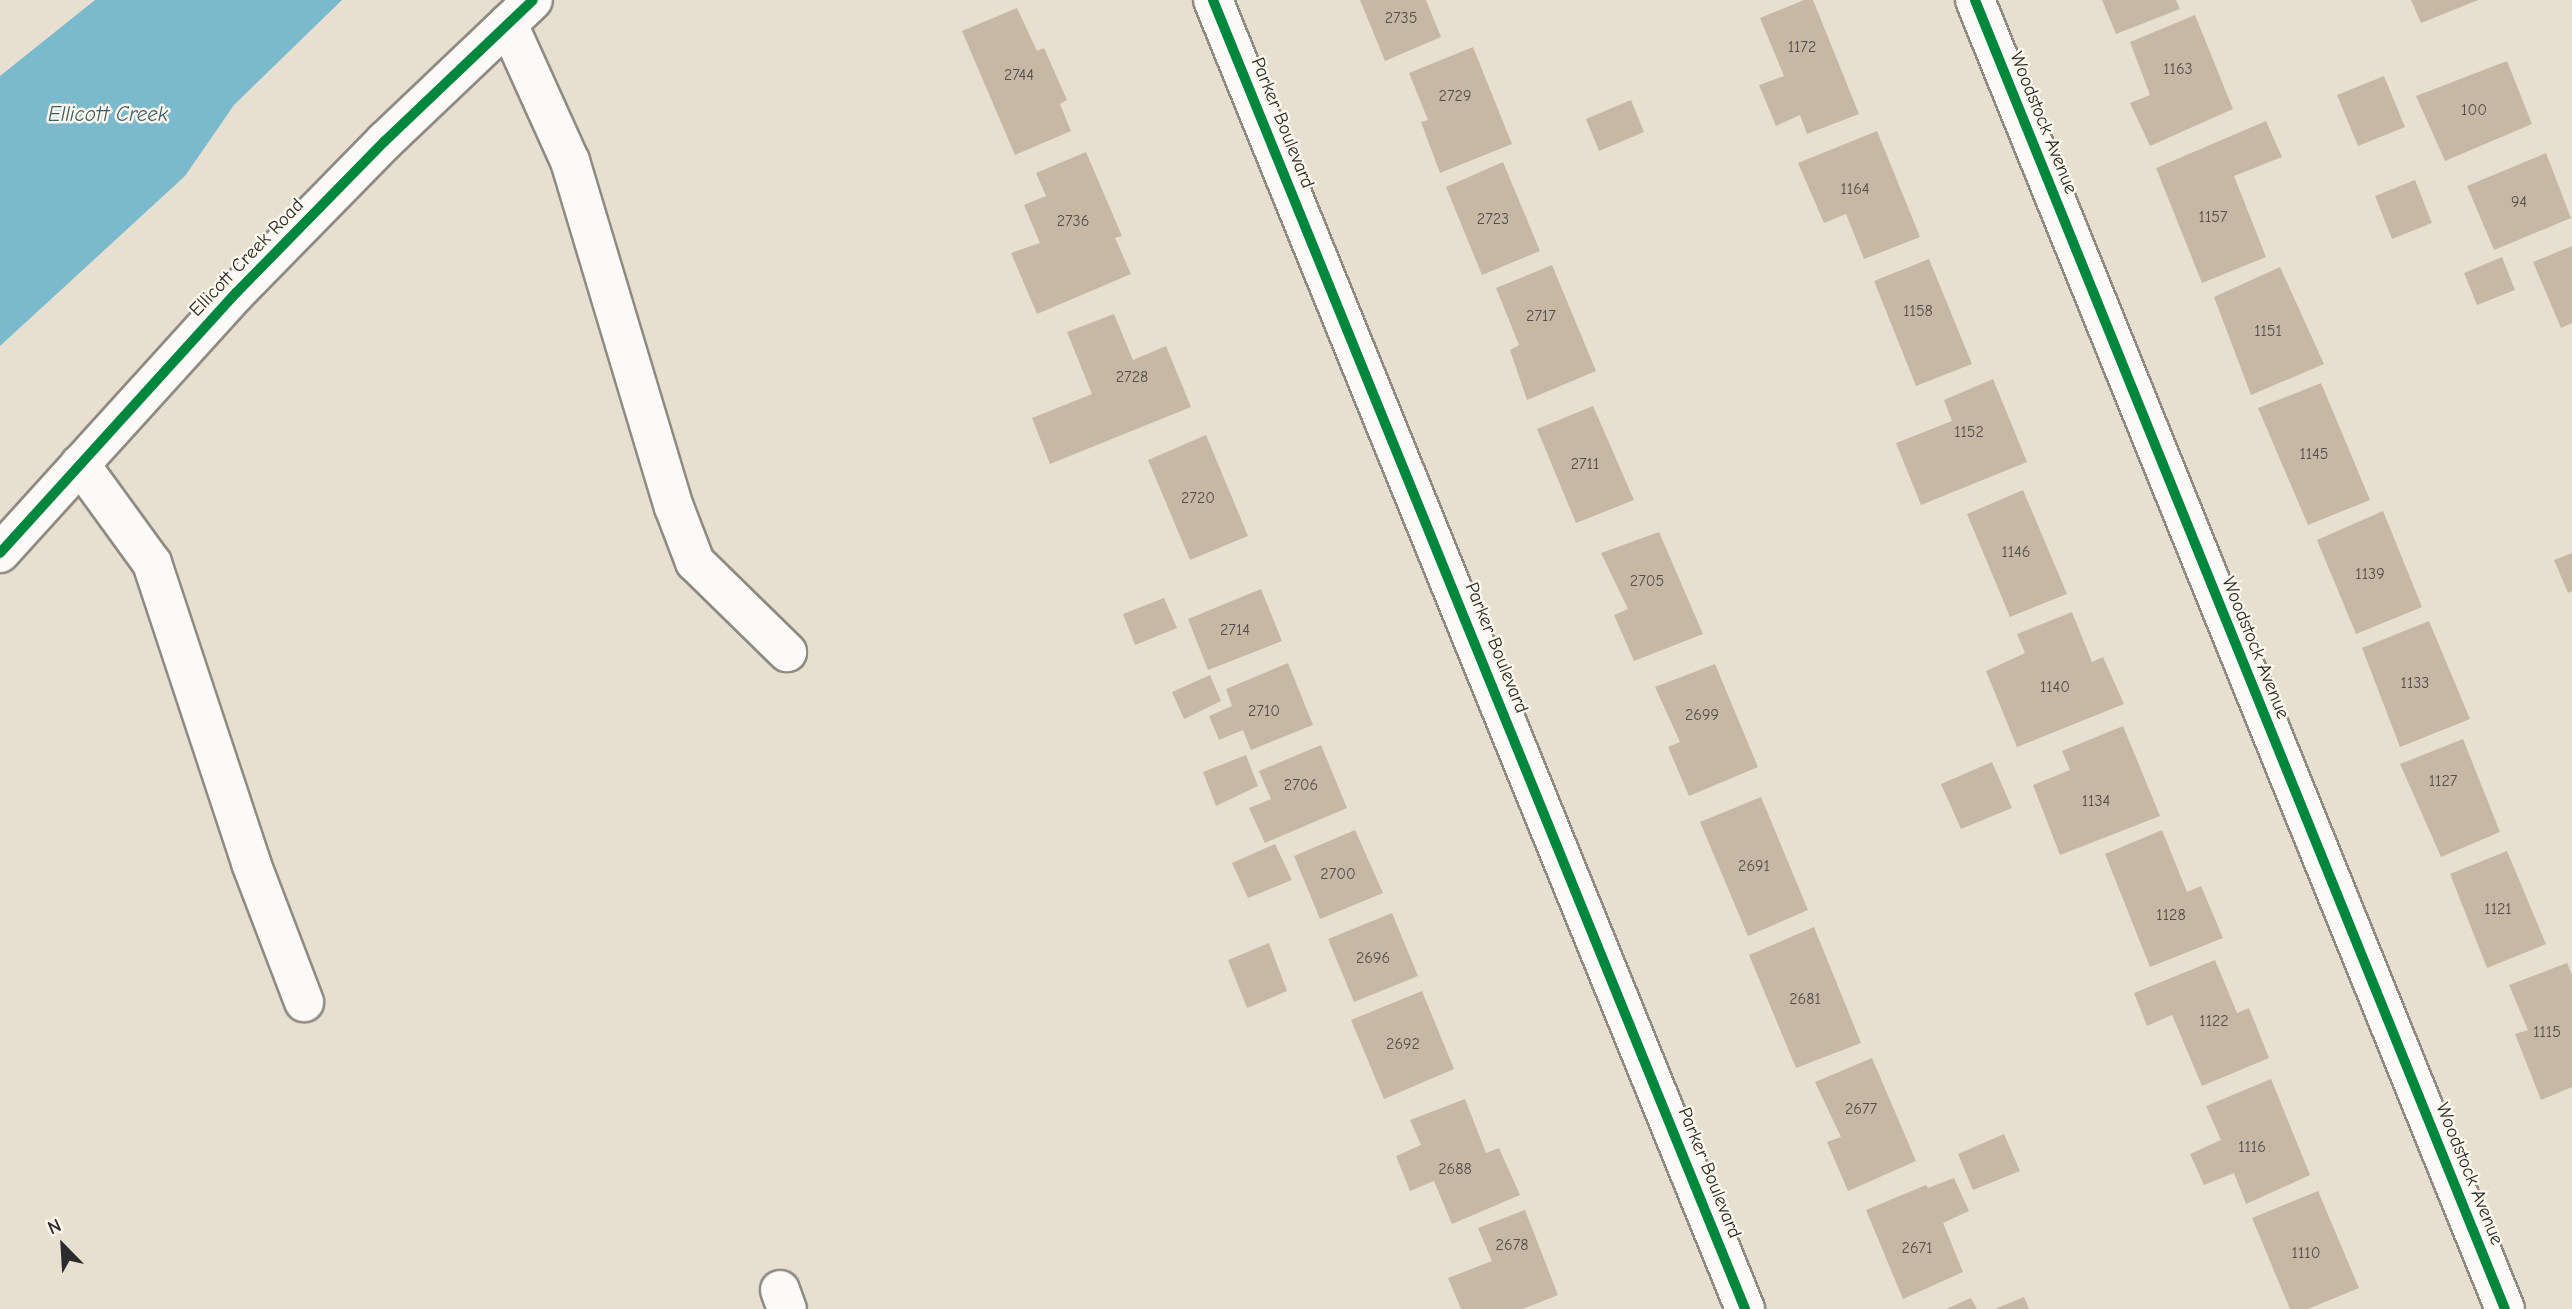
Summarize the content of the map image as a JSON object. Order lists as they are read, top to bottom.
{
  "streets": {
    "street": ["Parker Boulevard", "Woodstock Avenue", "Ellicott Creek Road"]
  },
  "water": ["Ellicott Creek"],
  "house_numbers": [
    "2735",
    "1172",
    "1163",
    "2744",
    "2729",
    "100",
    "1164",
    "94",
    "1157",
    "2723",
    "2736",
    "1158",
    "2717",
    "1151",
    "2728",
    "1152",
    "1145",
    "2711",
    "2720",
    "1146",
    "1139",
    "2705",
    "2714",
    "1133",
    "1140",
    "2710",
    "2699",
    "1127",
    "2706",
    "1134",
    "2691",
    "2700",
    "1121",
    "1128",
    "2696",
    "2681",
    "1122",
    "1115",
    "2692",
    "2677",
    "1116",
    "2688",
    "2678",
    "2671",
    "1110"
  ],
  "north": "top left"
}
